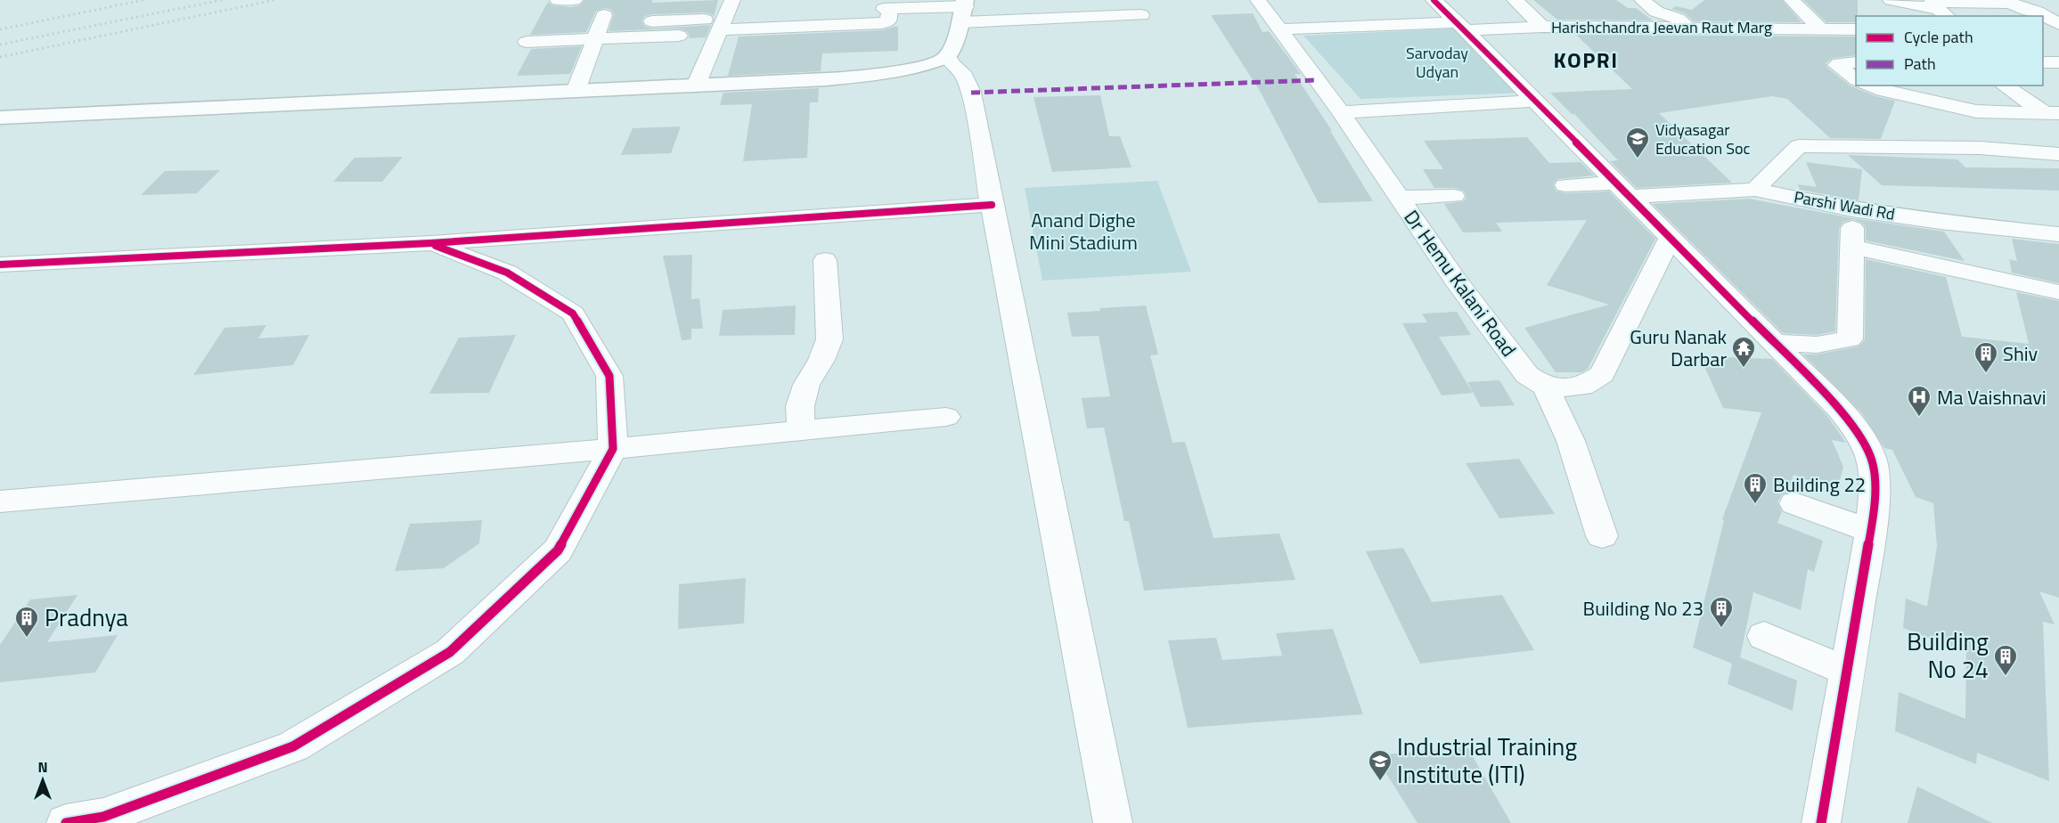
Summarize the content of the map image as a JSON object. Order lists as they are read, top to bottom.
{
  "streets": {
    "street": ["Harishchandra Jeevan Raut Marg", "Parshi Wadi Rd", "Dr Hemu Kalani Road"]
  },
  "crossings": [
    ["Harishchandra Jeevan Raut Marg", "Dr Hemu Kalani Road"]
  ],
  "districts": ["KOPRI"],
  "parks": ["Sarvoday Udyan", "Anand Dighe Mini Stadium"],
  "places": {
    "school or university": ["Vidyasagar Education Soc", "Industrial Training Institute (ITI)"],
    "temple": ["Guru Nanak Darbar"],
    "building": [
      "Shiv",
      "Building 22",
      "Building No 23",
      "Pradnya",
      "Building No 24"
    ],
    "hospital": ["Ma Vaishnavi"]
  },
  "legend": ["Cycle path", "Path"],
  "north": "top"
}
